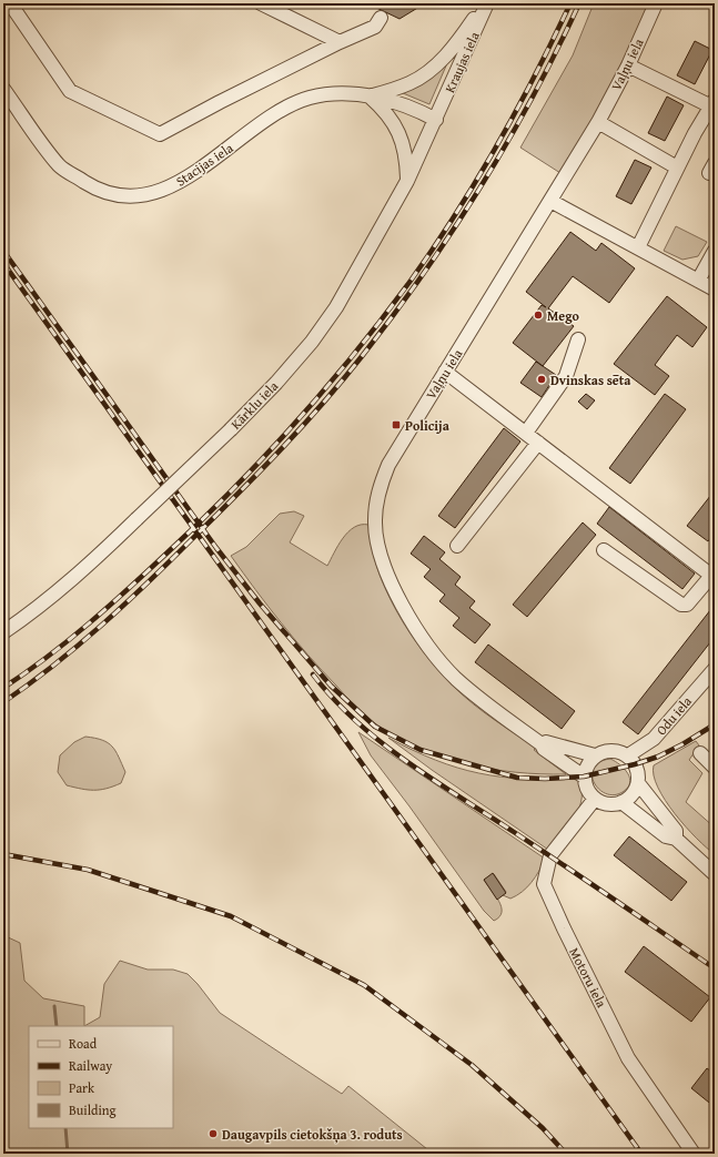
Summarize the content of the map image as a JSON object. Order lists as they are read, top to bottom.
{
  "streets": {
    "street": [
      "Kraujas iela",
      "Vaļņu iela",
      "Stacijas iela",
      "Kārklu iela",
      "Odu iela",
      "Motoru iela"
    ]
  },
  "crossings": [
    ["Kraujas iela", "Stacijas iela"],
    ["Kraujas iela", "Kārklu iela"],
    ["Vaļņu iela", "Odu iela"],
    ["Vaļņu iela", "Motoru iela"],
    ["Stacijas iela", "Kārklu iela"],
    ["Odu iela", "Motoru iela"]
  ],
  "places": {
    "other": ["Mego", "Dvinskas sēta", "Daugavpils cietokšņa 3. roduts"],
    "transit": ["Policija"]
  },
  "legend": [
    "Road",
    "Railway",
    "Park",
    "Building"
  ]
}
